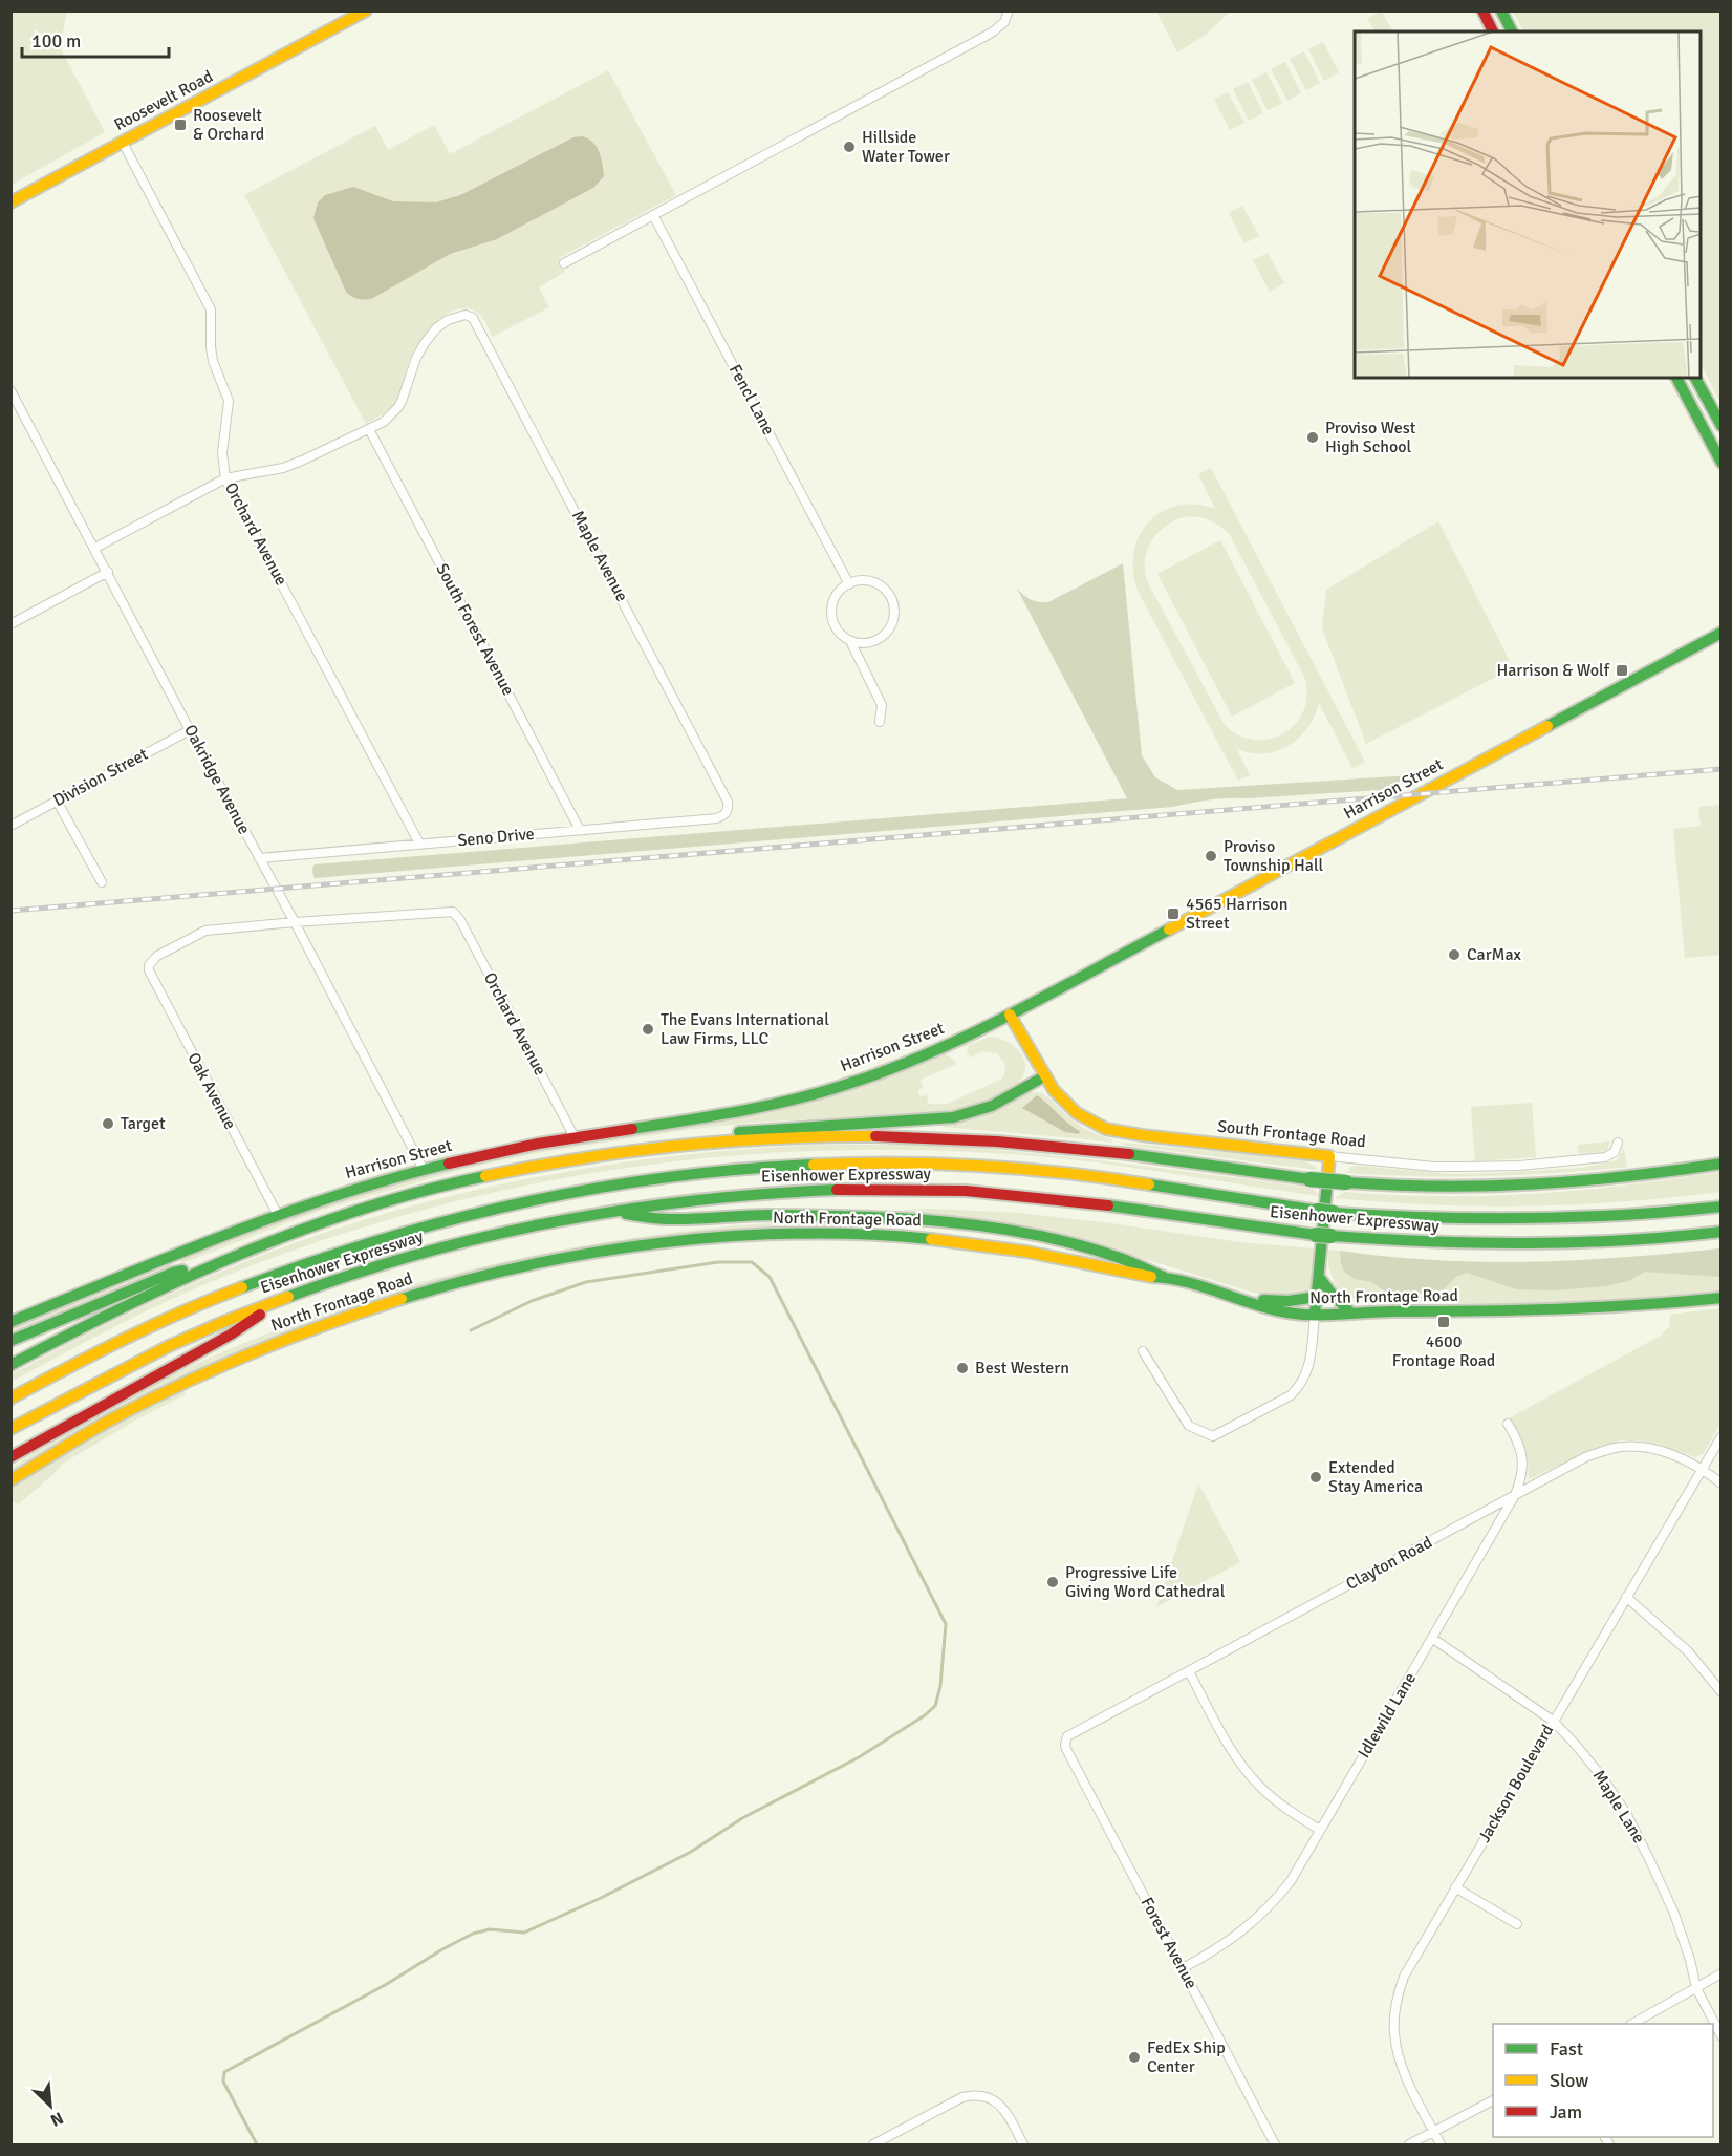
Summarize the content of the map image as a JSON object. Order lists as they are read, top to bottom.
{
  "streets": {
    "main road": [
      "Roosevelt Road",
      "Harrison Street",
      "South Frontage Road",
      "Eisenhower Expressway",
      "North Frontage Road"
    ],
    "street": [
      "Fencl Lane",
      "Orchard Avenue",
      "Maple Avenue",
      "South Forest Avenue",
      "Division Street",
      "Oakridge Avenue",
      "Seno Drive",
      "Oak Avenue",
      "Clayton Road",
      "Idlewild Lane",
      "Jackson Boulevard",
      "Maple Lane",
      "Forest Avenue"
    ]
  },
  "crossings": [
    ["Roosevelt Road", "Orchard Avenue"],
    ["Orchard Avenue", "Oakridge Avenue"],
    ["Orchard Avenue", "Harrison Street"],
    ["Orchard Avenue", "Seno Drive"],
    ["Orchard Avenue", "Oak Avenue"],
    ["Maple Avenue", "South Forest Avenue"],
    ["Maple Avenue", "Seno Drive"],
    ["South Forest Avenue", "Seno Drive"],
    ["Division Street", "Oakridge Avenue"],
    ["Oakridge Avenue", "Harrison Street"],
    ["Oakridge Avenue", "Seno Drive"],
    ["Oakridge Avenue", "Oak Avenue"],
    ["Harrison Street", "Oak Avenue"],
    ["Harrison Street", "South Frontage Road"],
    ["Clayton Road", "Idlewild Lane"],
    ["Clayton Road", "Jackson Boulevard"],
    ["Clayton Road", "Forest Avenue"],
    ["Idlewild Lane", "Maple Lane"],
    ["Idlewild Lane", "Forest Avenue"],
    ["Jackson Boulevard", "Maple Lane"]
  ],
  "places": {
    "transit": [
      "Roosevelt & Orchard",
      "Harrison & Wolf",
      "4565 Harrison Street",
      "4600 Frontage Road"
    ],
    "other": [
      "Hillside Water Tower",
      "Proviso West High School",
      "Proviso Township Hall",
      "CarMax",
      "The Evans International Law Firms, LLC",
      "Target",
      "Best Western",
      "Extended Stay America",
      "Progressive Life Giving Word Cathedral",
      "FedEx Ship Center"
    ]
  },
  "legend": ["Fast", "Slow", "Jam"],
  "scale_bar": "100 m",
  "north": "bottom right"
}
